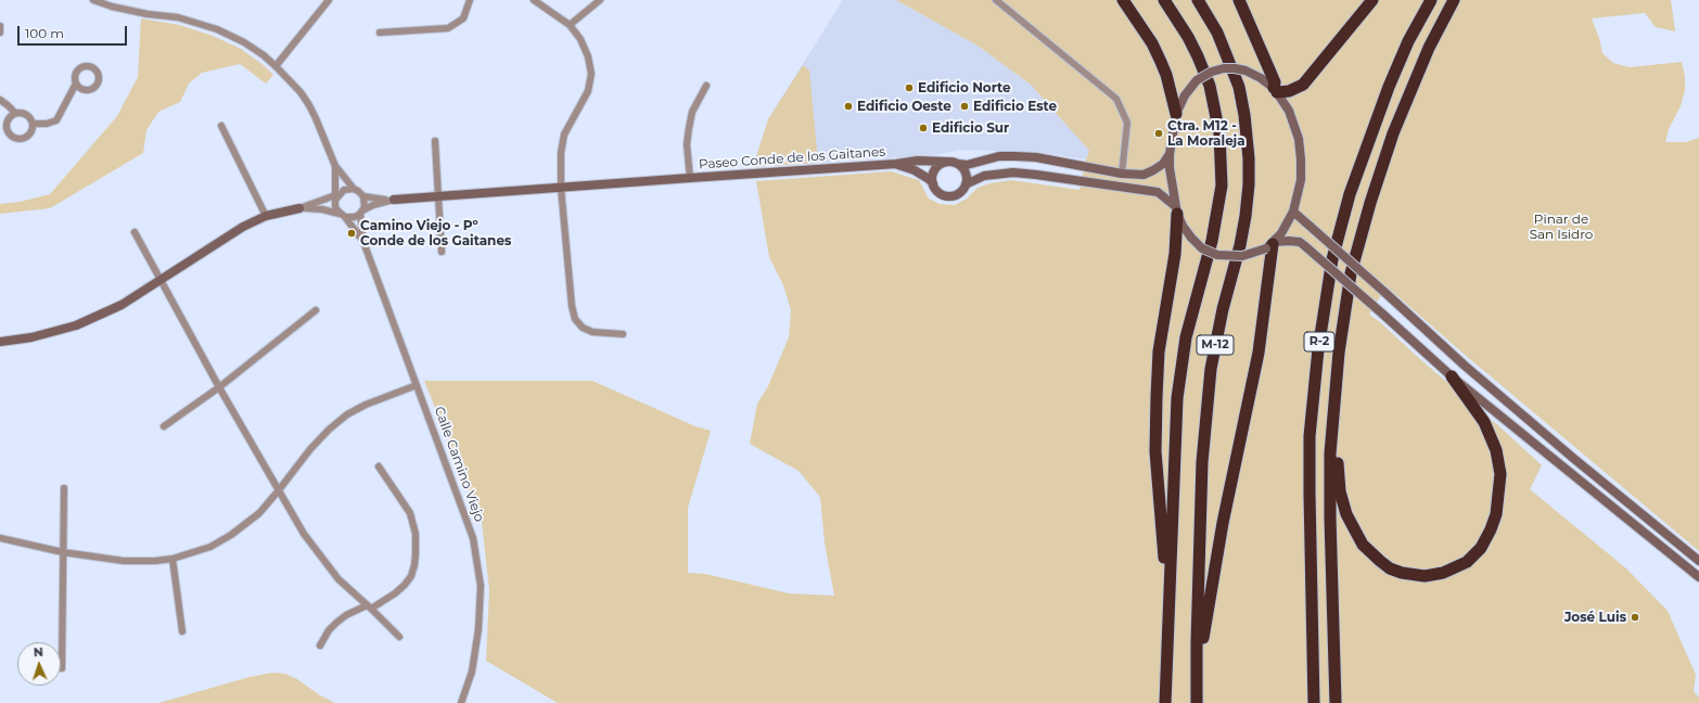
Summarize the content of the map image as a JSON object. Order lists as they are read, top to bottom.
{
  "streets": {
    "highway": ["R-2", "M-12"],
    "street": ["Paseo Conde de los Gaitanes", "Calle Camino Viejo"]
  },
  "crossings": [
    ["Paseo Conde de los Gaitanes", "Calle Camino Viejo"]
  ],
  "parks": ["Pinar de San Isidro"],
  "places": [
    "Edificio Norte",
    "Edificio Oeste",
    "Edificio Este",
    "Edificio Sur",
    "Ctra. M12 - La Moraleja",
    "Camino Viejo - Pº Conde de los Gaitanes",
    "José Luis"
  ],
  "scale_bar": "100 m",
  "north": "top"
}
